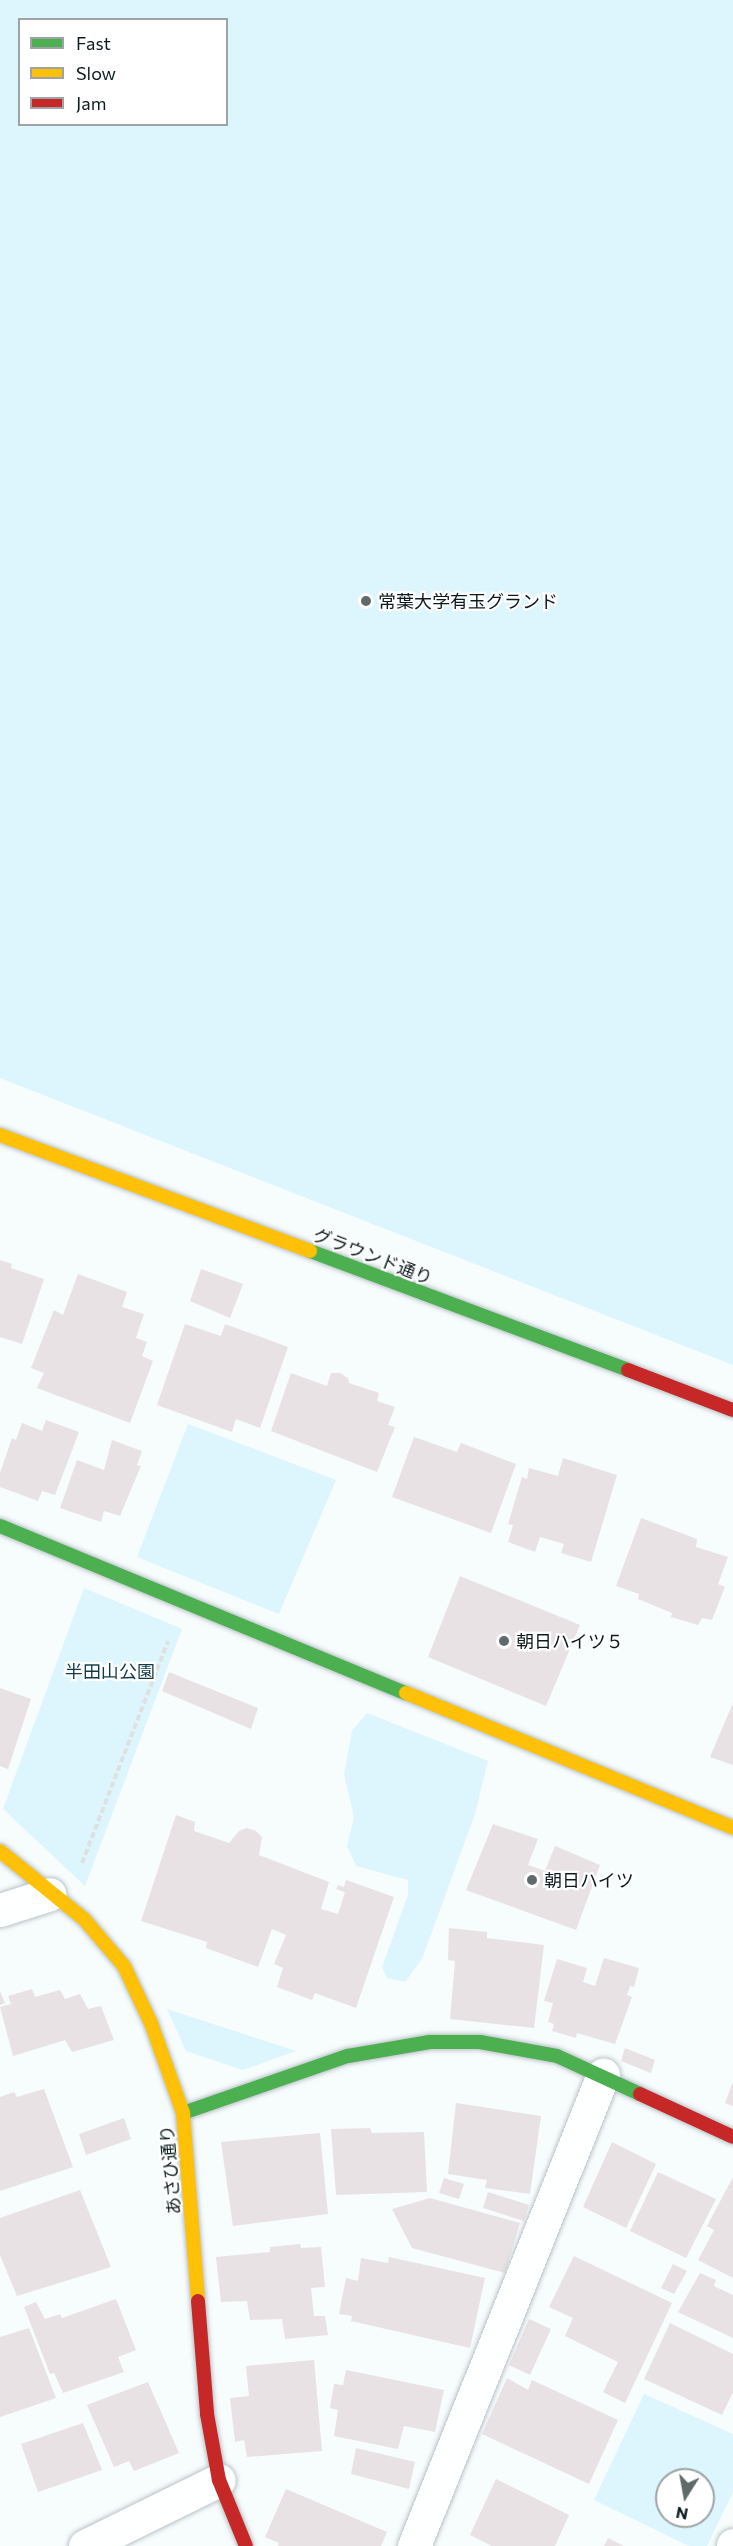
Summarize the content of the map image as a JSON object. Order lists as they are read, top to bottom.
{
  "streets": {
    "street": ["グラウンド通り", "あさひ通り"]
  },
  "parks": ["半田山公園"],
  "places": ["常葉大学有玉グランド", "朝日ハイツ５", "朝日ハイツ"],
  "legend": ["Fast", "Slow", "Jam"],
  "north": "bottom"
}
